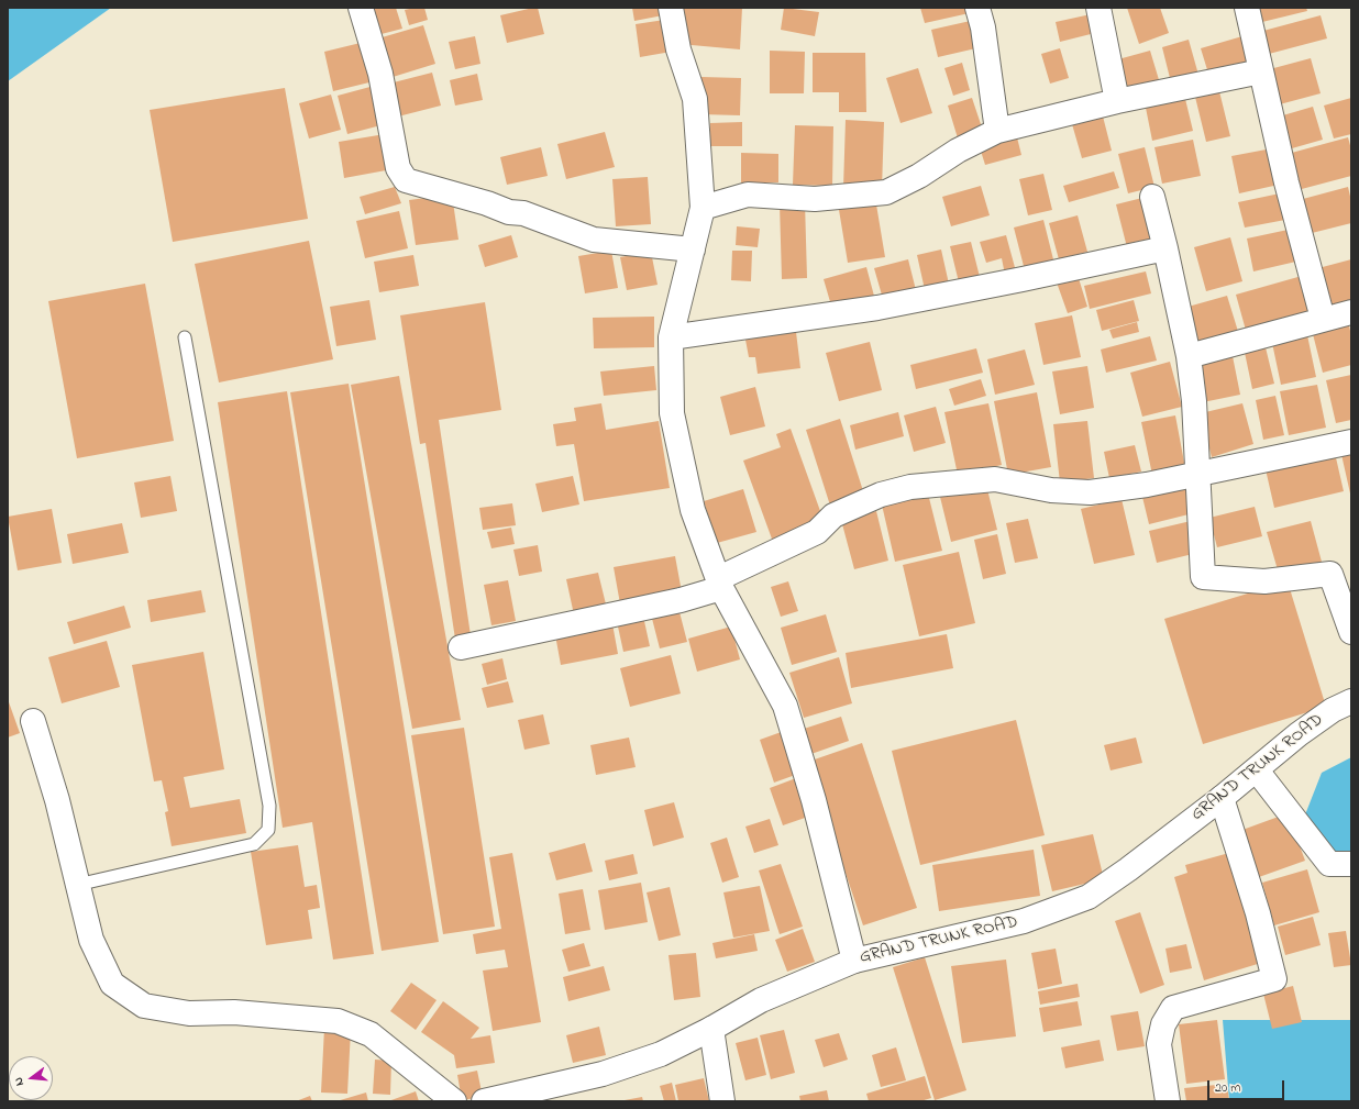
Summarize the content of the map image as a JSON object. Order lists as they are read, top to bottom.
{
  "streets": {
    "street": ["GRAND TRUNK ROAD"]
  },
  "scale_bar": "20 m",
  "north": "left"
}
